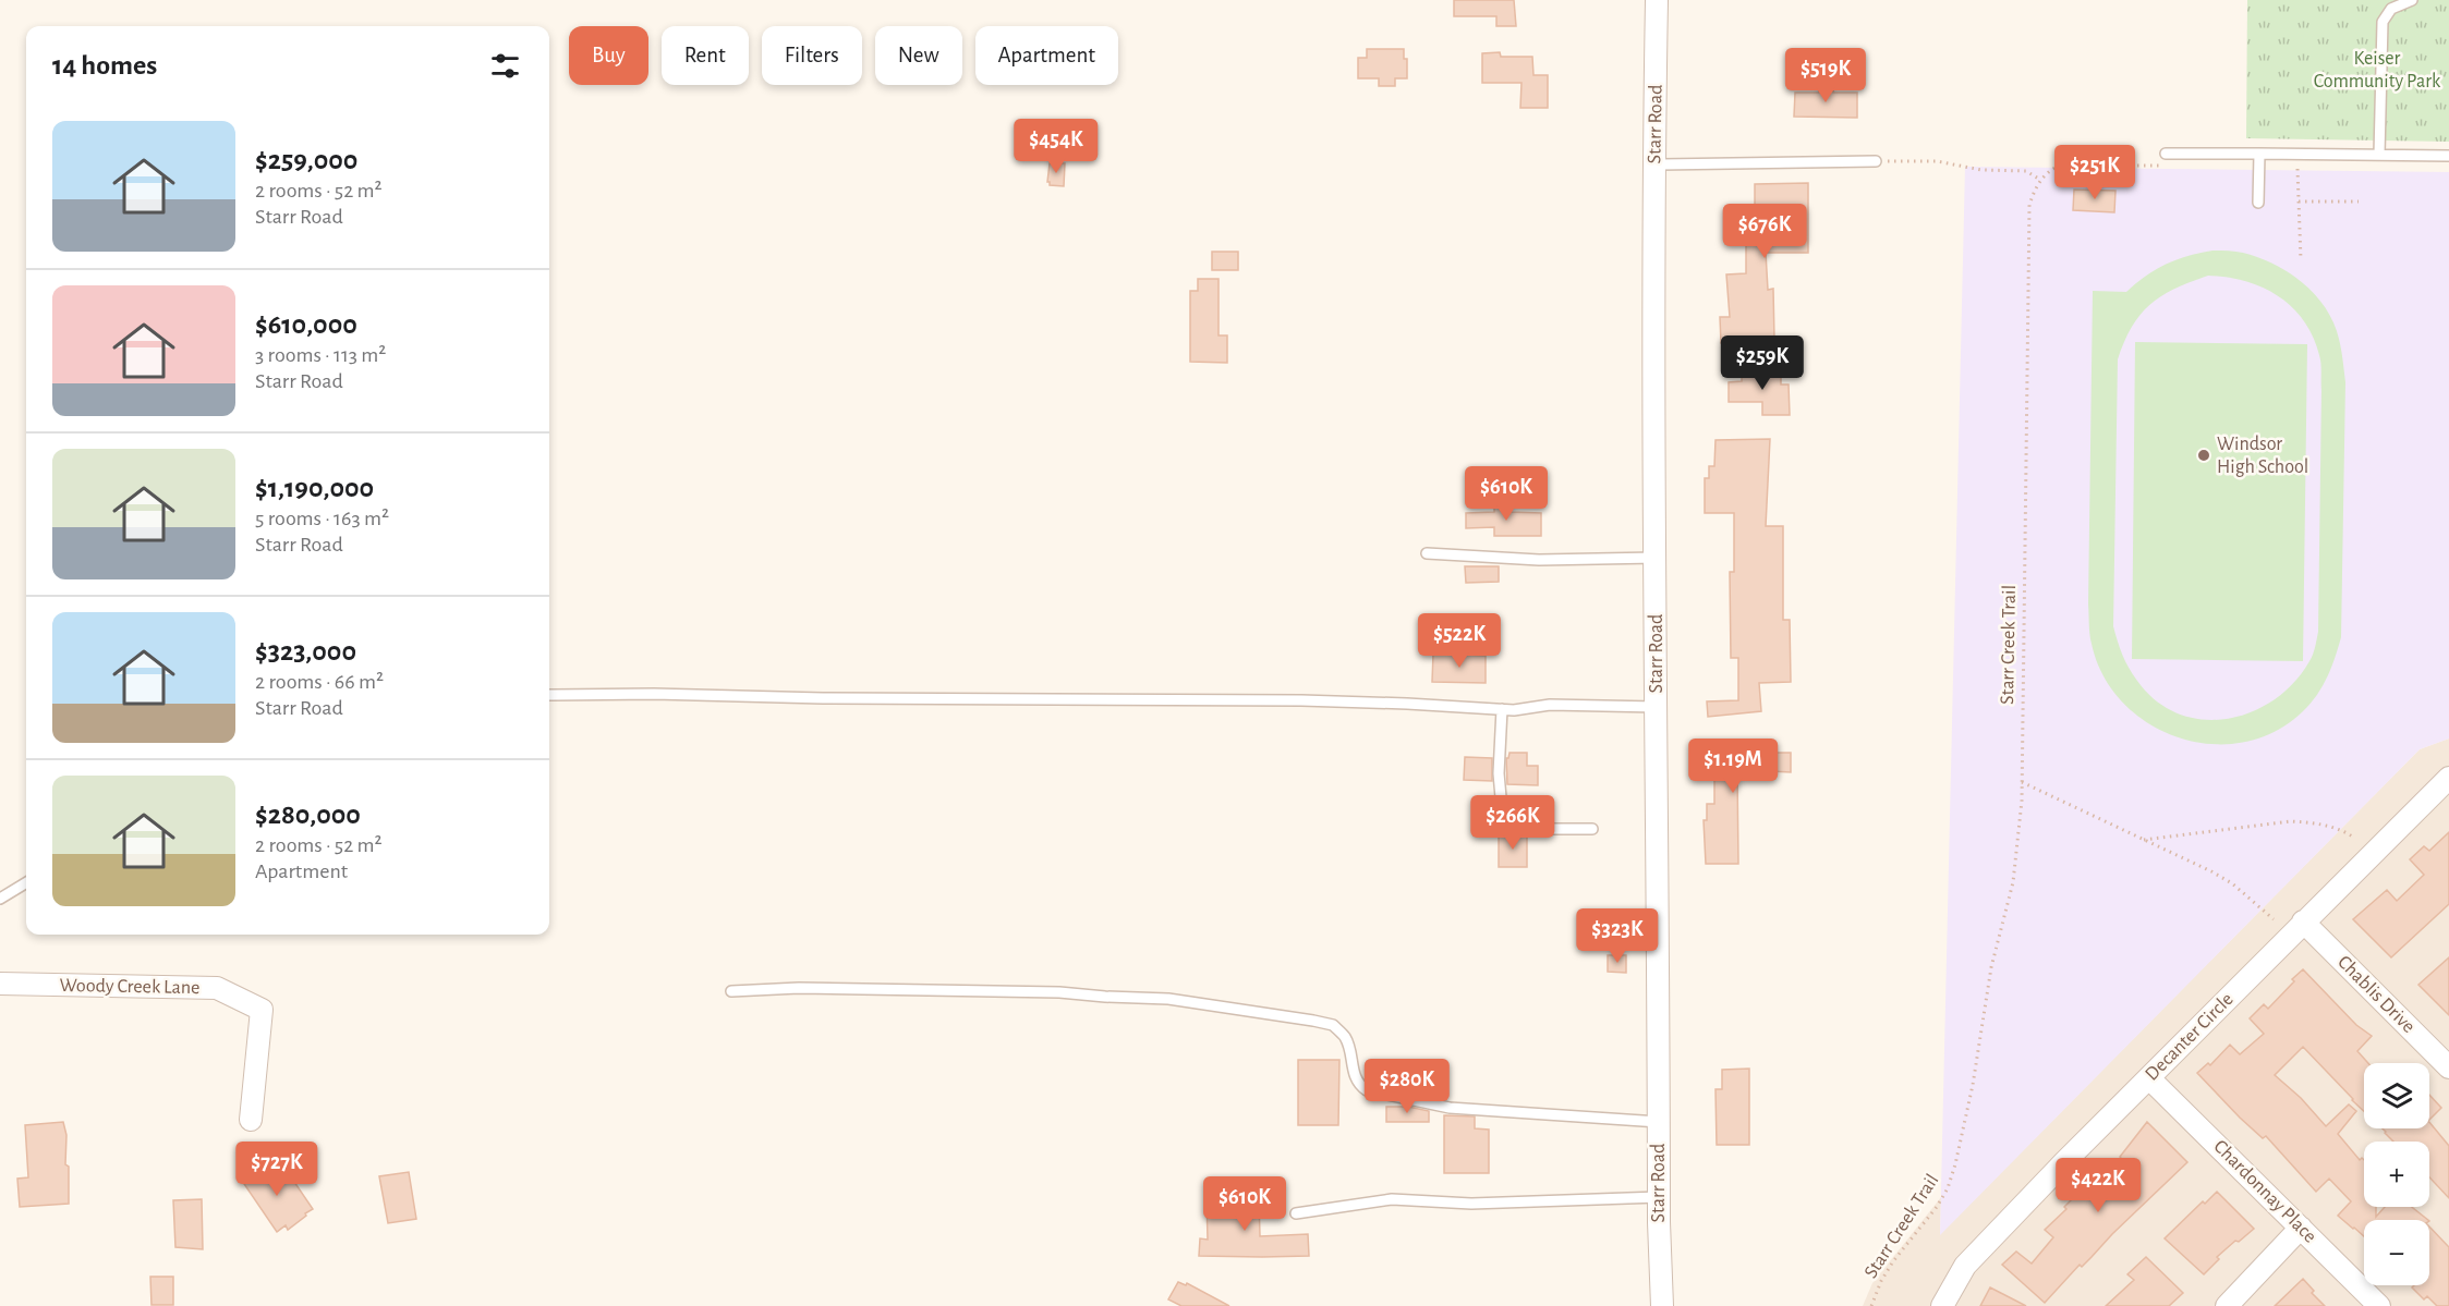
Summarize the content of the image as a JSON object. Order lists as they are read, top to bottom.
{
  "streets": {
    "street": [
      "Starr Road",
      "Woody Creek Lane",
      "Chablis Drive",
      "Decanter Circle",
      "Chardonnay Place"
    ],
    "path": ["Starr Creek Trail"]
  },
  "crossings": [
    ["Chablis Drive", "Decanter Circle"],
    ["Decanter Circle", "Chardonnay Place"]
  ],
  "parks": ["Keiser Community Park"],
  "places": ["Windsor High School"],
  "page": {
    "chip": [
      "Buy",
      "Rent",
      "Filters",
      "New",
      "Apartment"
    ],
    "heading": "14 homes",
    "price": [
      "$519K",
      "$454K",
      "$251K",
      "$676K",
      "$259K",
      "$610K",
      "$522K",
      "$1.19M",
      "$266K",
      "$323K",
      "$280K",
      "$727K",
      "$422K",
      "$610K"
    ],
    "list": [
      {
        "name": "$259,000",
        "note": "2 rooms · 52 m² · Starr Road"
      },
      {
        "name": "$610,000",
        "note": "3 rooms · 113 m² · Starr Road"
      },
      {
        "name": "$1,190,000",
        "note": "5 rooms · 163 m² · Starr Road"
      },
      {
        "name": "$323,000",
        "note": "2 rooms · 66 m² · Starr Road"
      },
      {
        "name": "$280,000",
        "note": "2 rooms · 52 m² · Apartment"
      }
    ],
    "map_buttons": ["+", "−"]
  }
}
